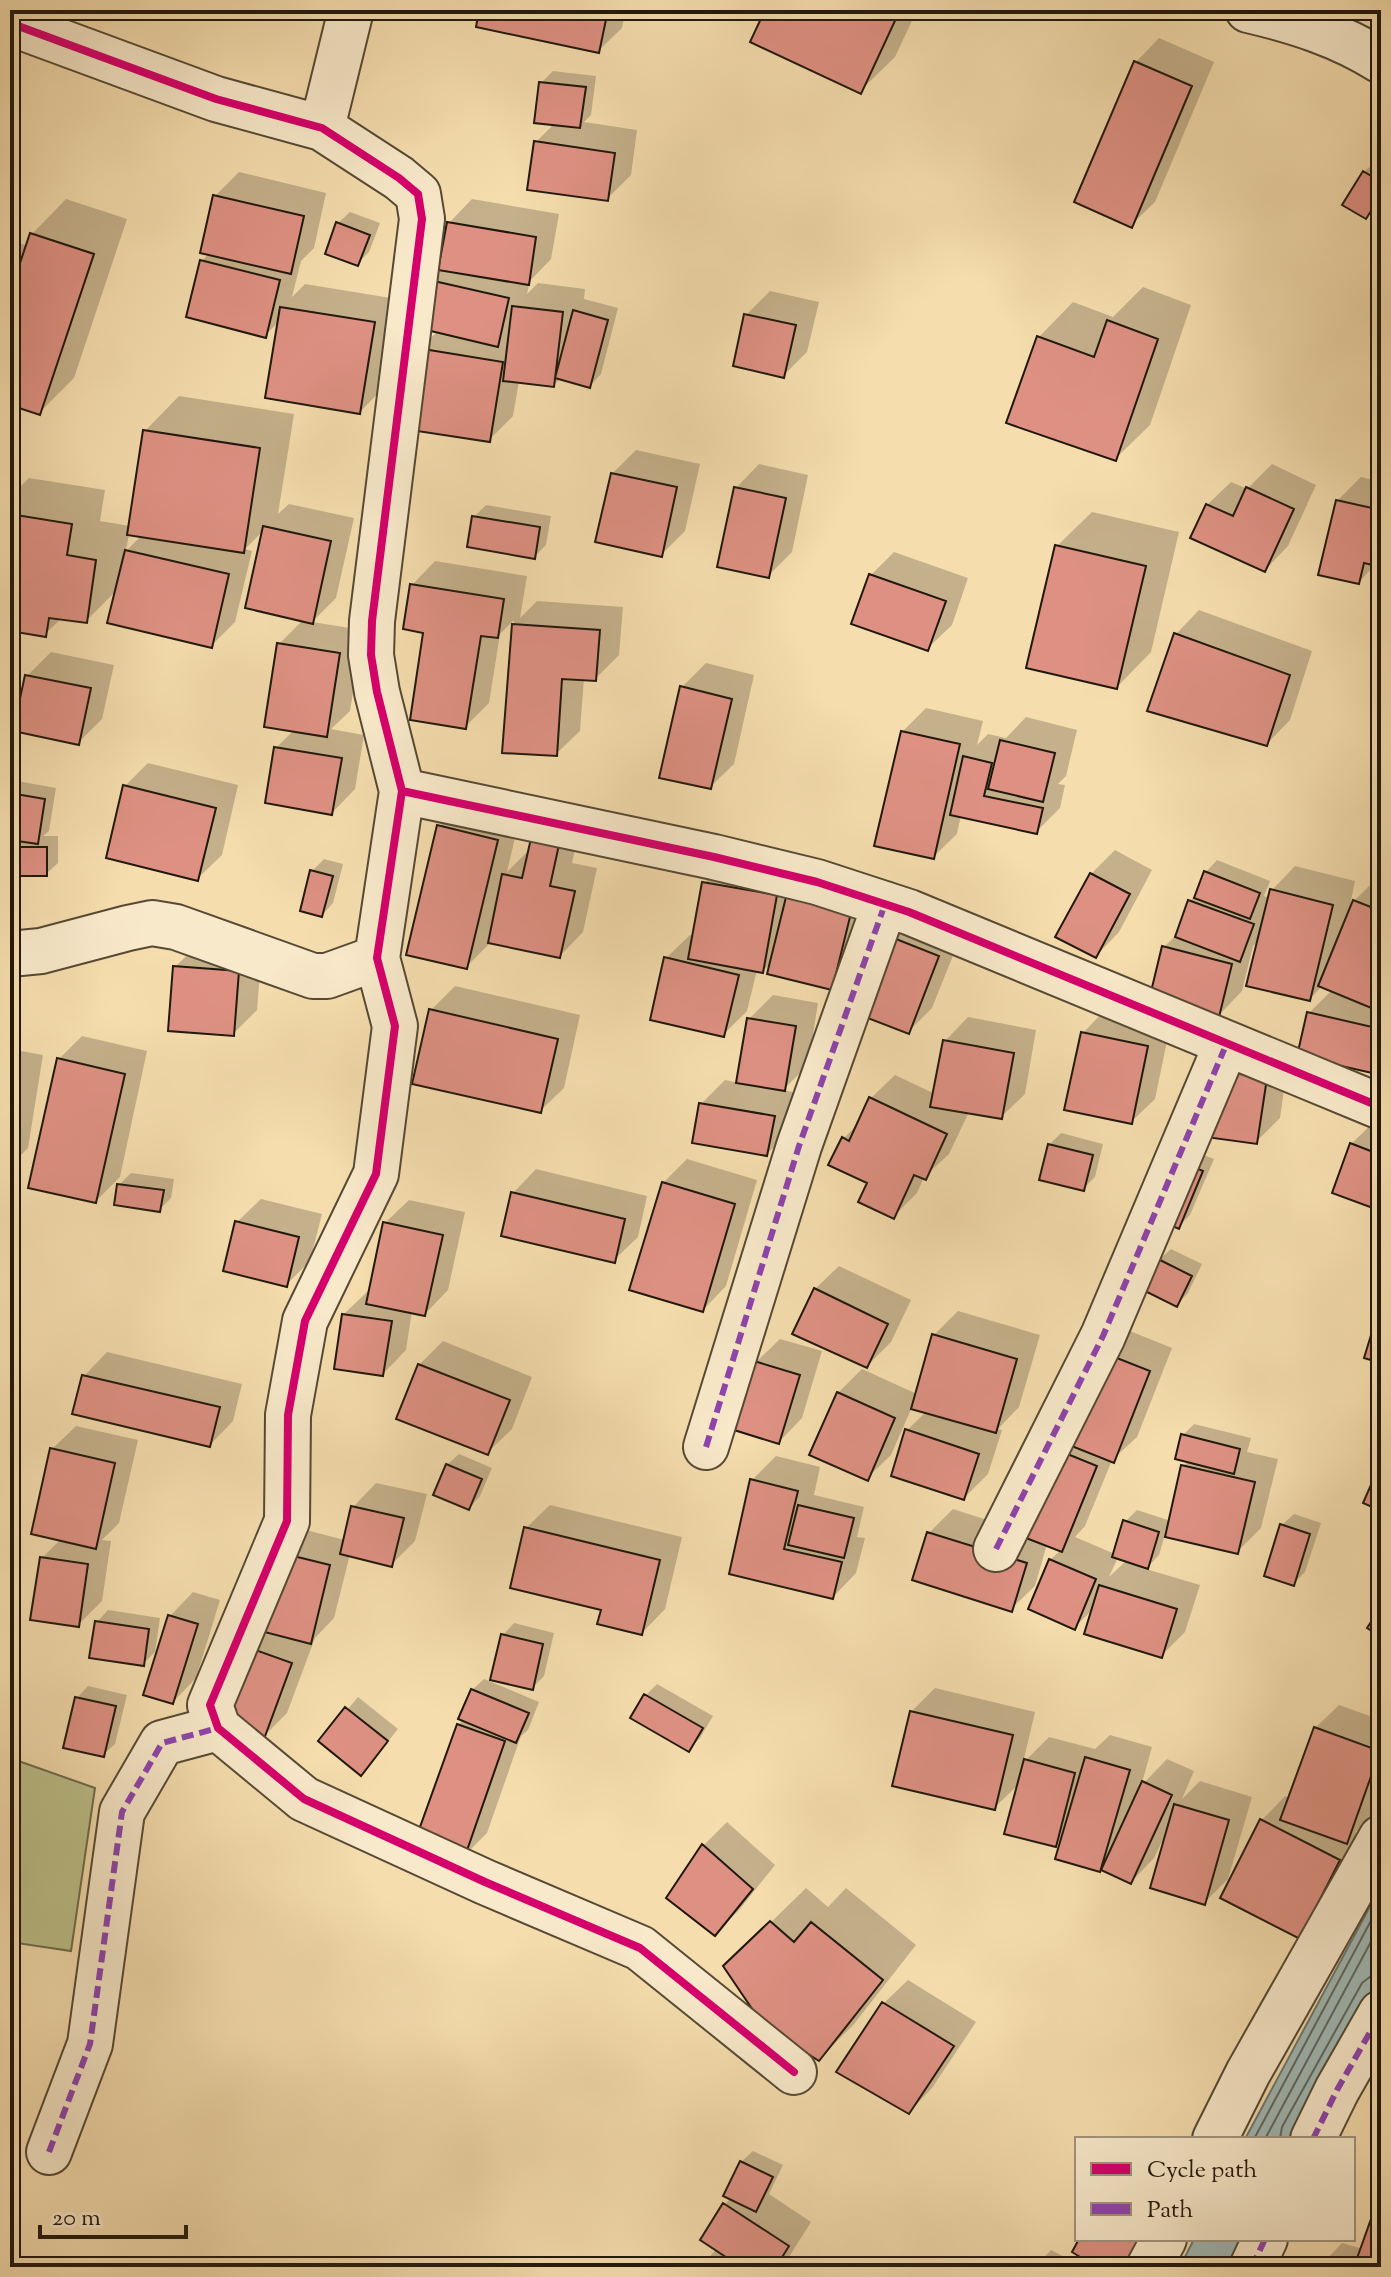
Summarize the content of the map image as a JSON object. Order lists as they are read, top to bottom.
{
  "legend": ["Cycle path", "Path"],
  "scale_bar": "20 m"
}
